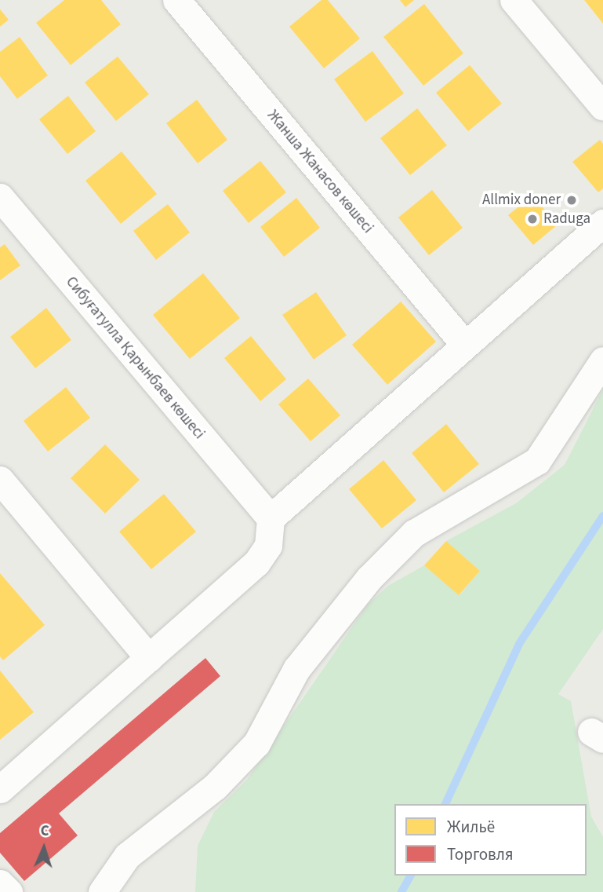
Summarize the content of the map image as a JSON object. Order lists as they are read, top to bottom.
{
  "streets": {
    "street": ["Жанша Жанасов көшесі", "Сибуғатулла Қарынбаев көшесі"]
  },
  "places": ["Allmix doner", "Raduga"],
  "legend": ["Жильё", "Торговля"],
  "north": "top"
}
